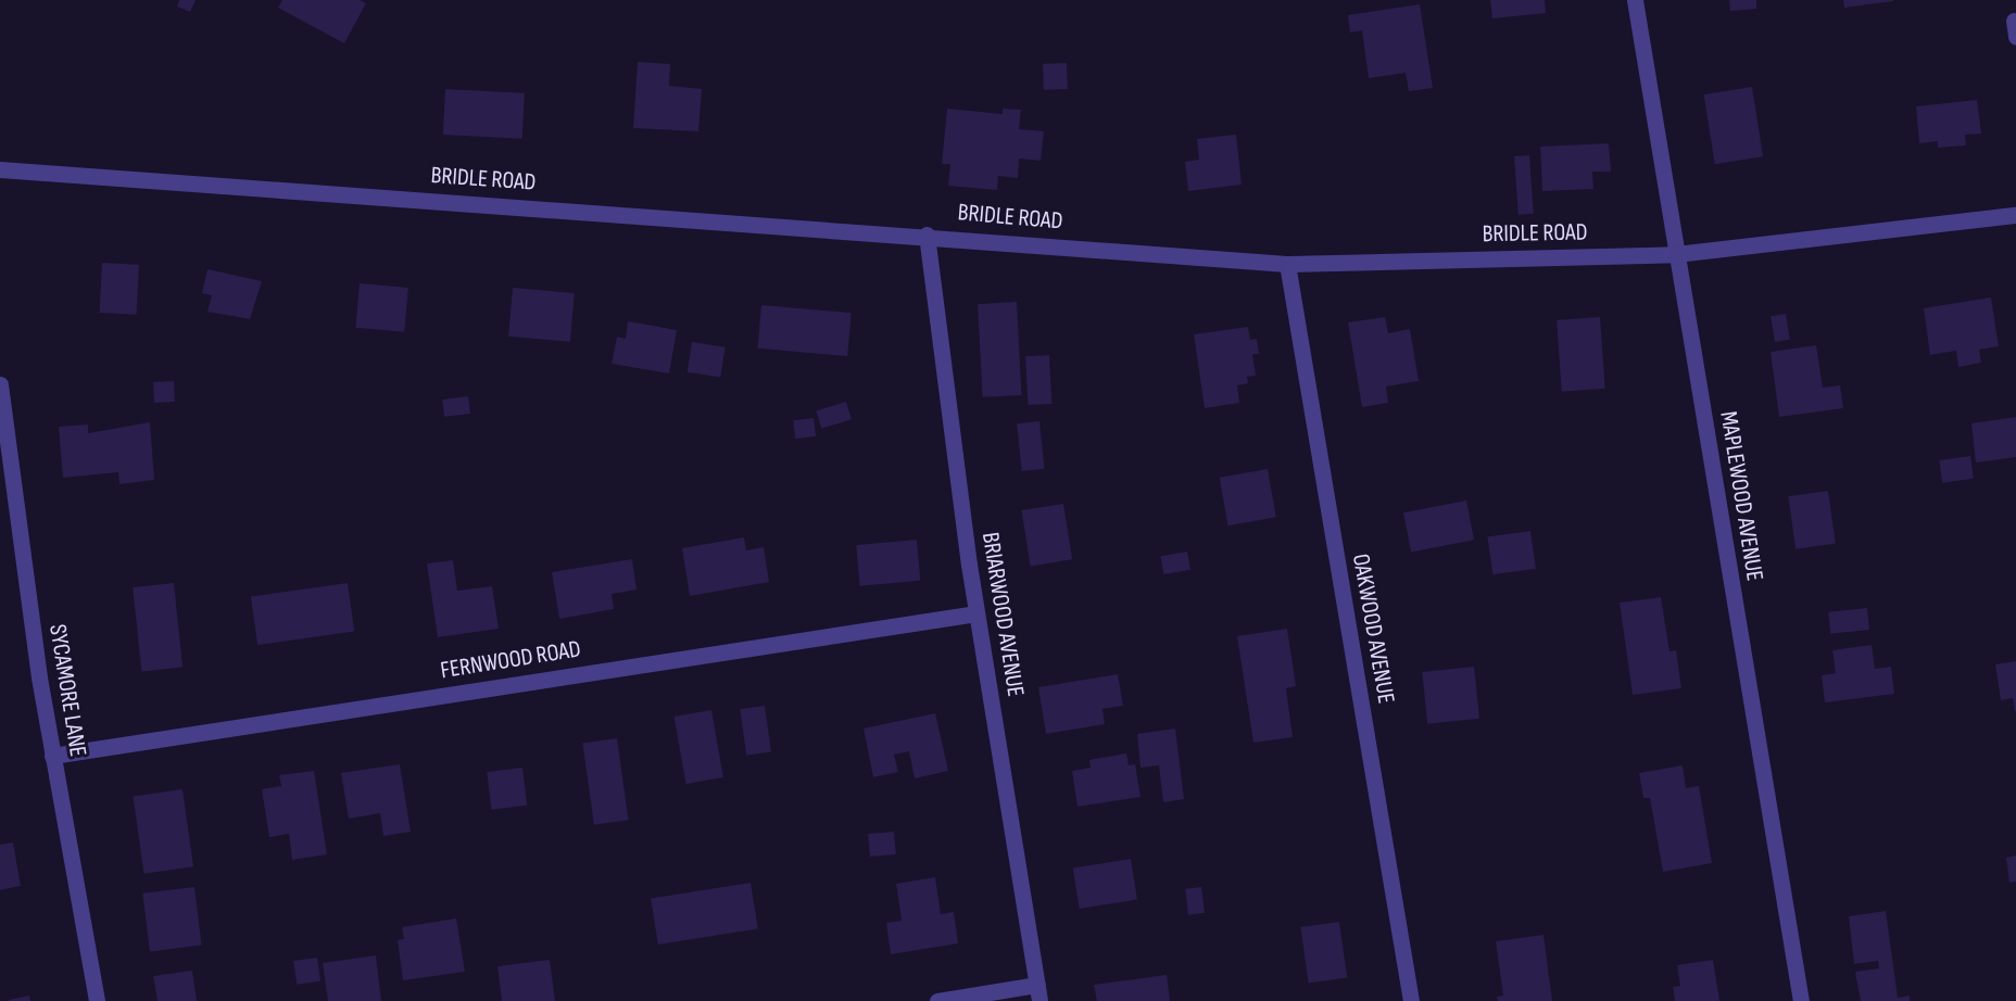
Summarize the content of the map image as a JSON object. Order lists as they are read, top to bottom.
{
  "streets": {
    "street": [
      "BRIDLE ROAD",
      "MAPLEWOOD AVENUE",
      "BRIARWOOD AVENUE",
      "OAKWOOD AVENUE",
      "FERNWOOD ROAD",
      "SYCAMORE LANE"
    ]
  },
  "crossings": [
    ["BRIDLE ROAD", "MAPLEWOOD AVENUE"],
    ["BRIDLE ROAD", "BRIARWOOD AVENUE"],
    ["BRIDLE ROAD", "OAKWOOD AVENUE"],
    ["BRIARWOOD AVENUE", "FERNWOOD ROAD"],
    ["FERNWOOD ROAD", "SYCAMORE LANE"]
  ]
}
